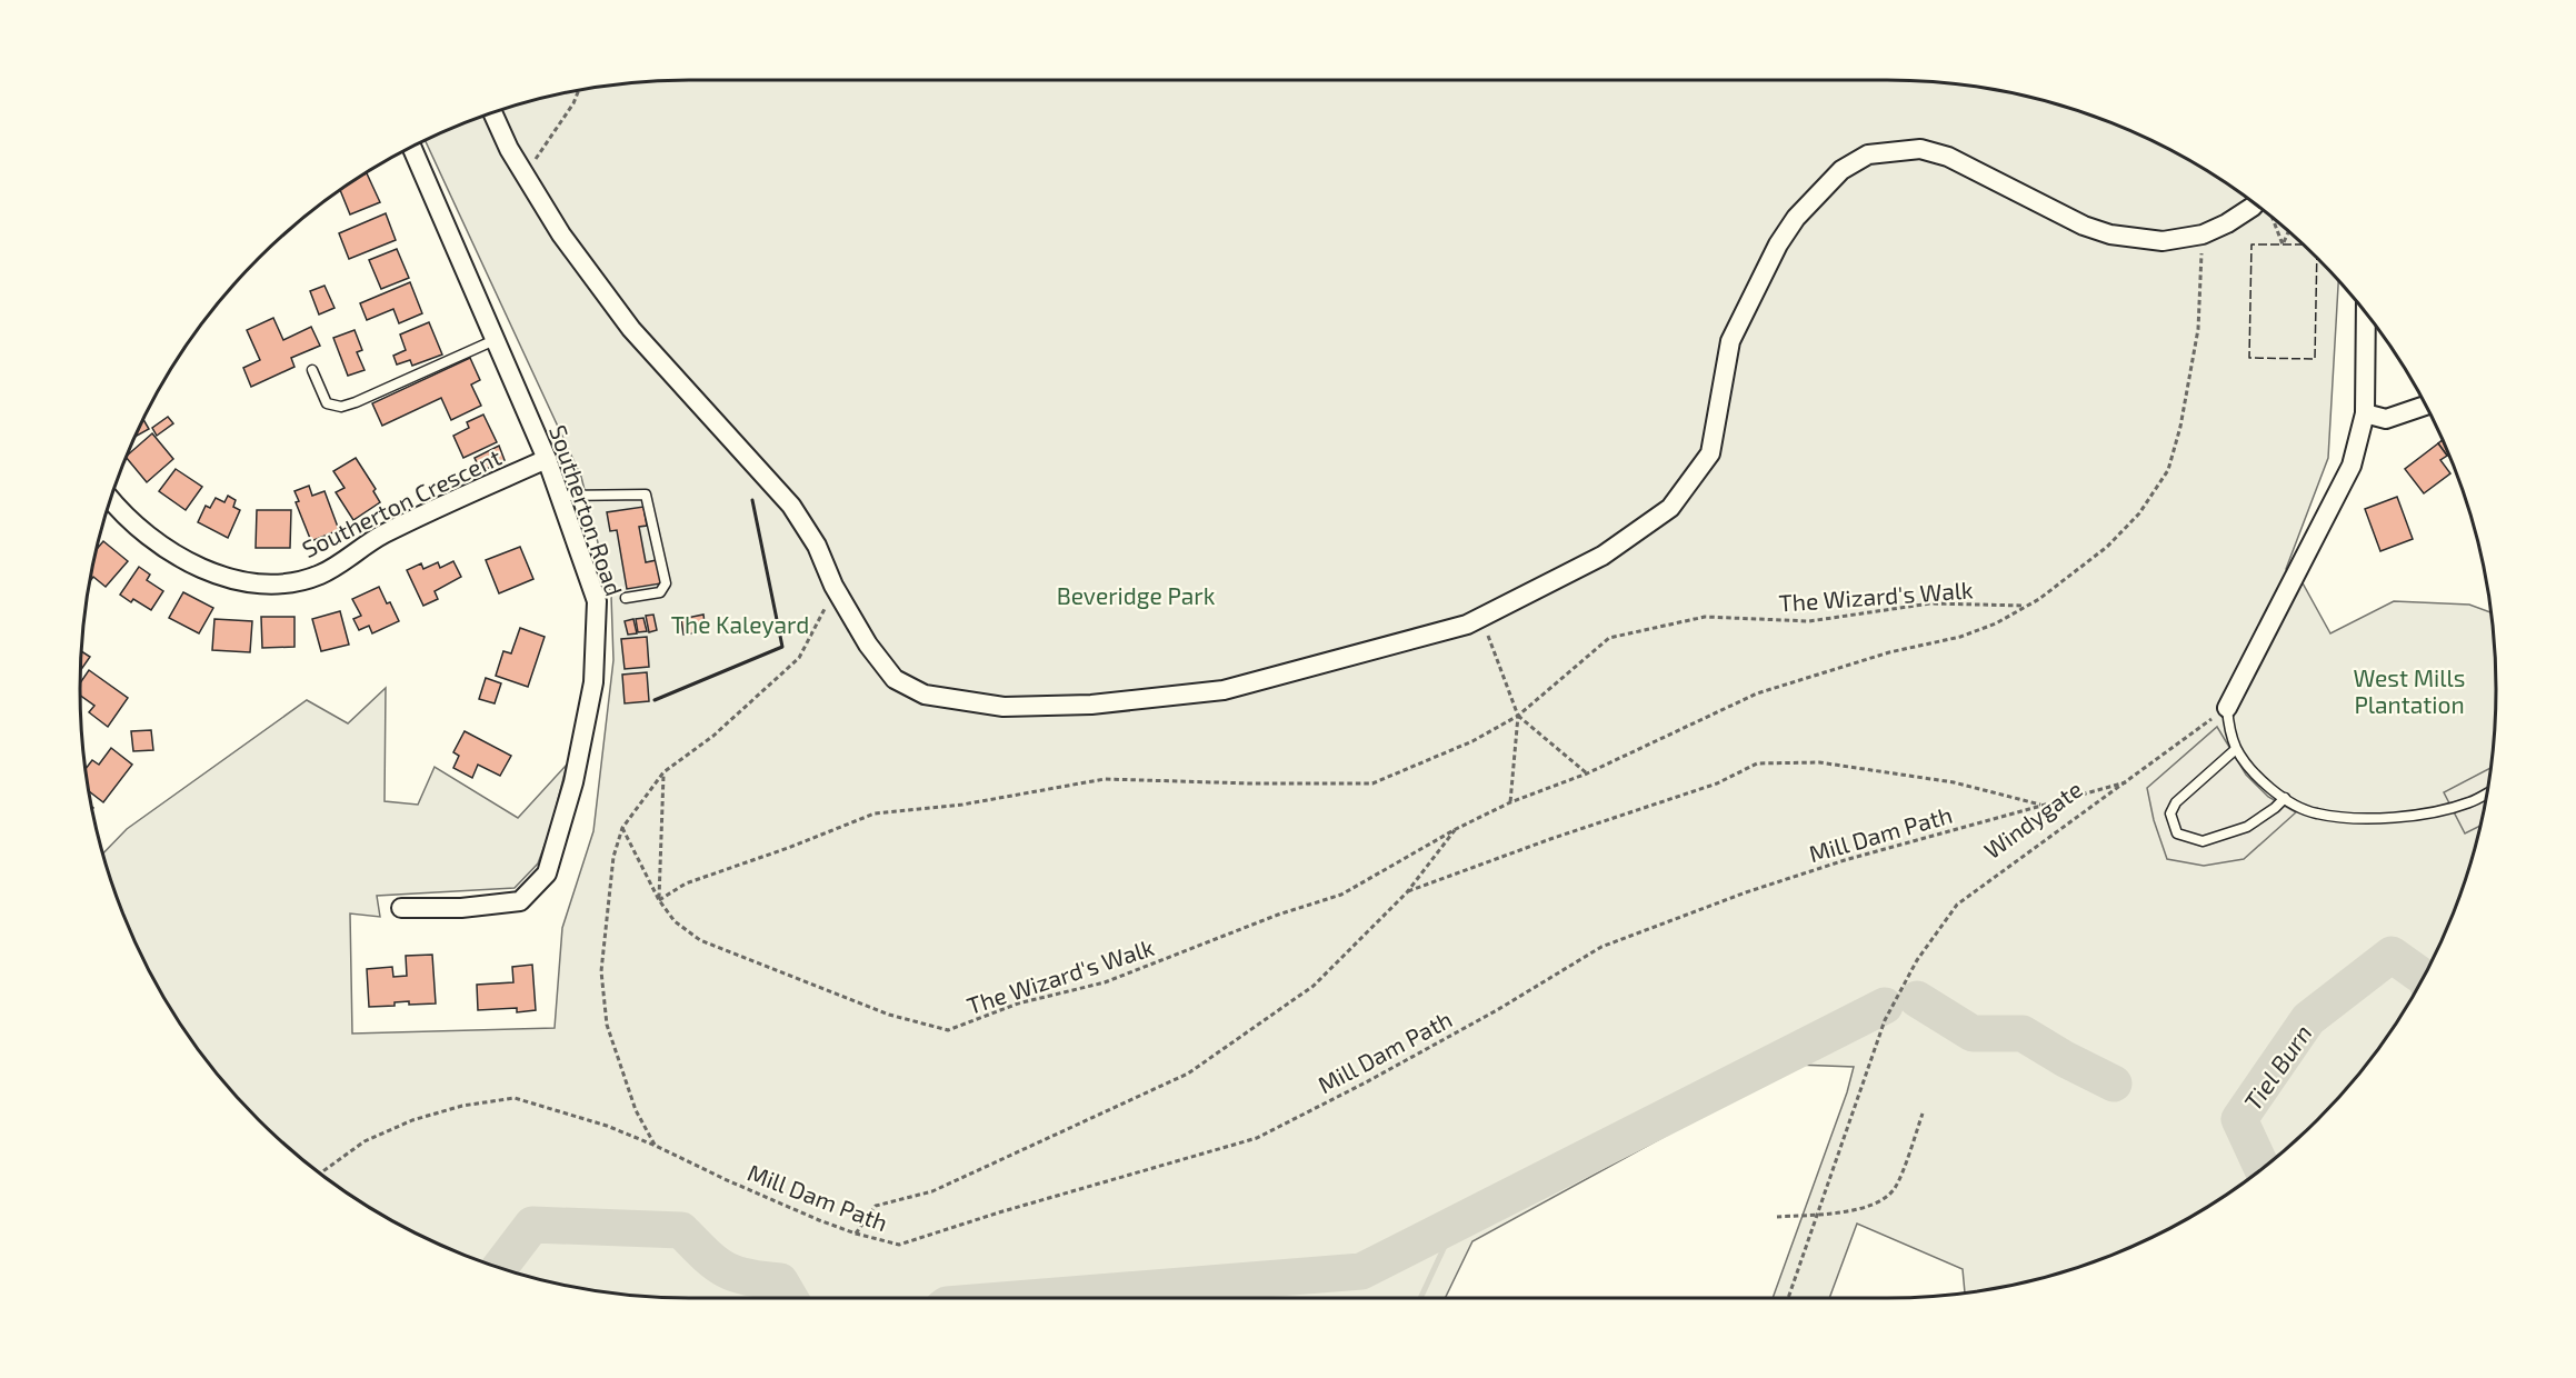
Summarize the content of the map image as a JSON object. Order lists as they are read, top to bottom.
{
  "streets": {
    "street": ["Southerton Crescent", "Southerton Road"],
    "path": ["The Wizard's Walk", "Windygate", "Mill Dam Path"]
  },
  "crossings": [
    ["Southerton Crescent", "Southerton Road"],
    ["Windygate", "Mill Dam Path"]
  ],
  "water": ["Tiel Burn"],
  "parks": ["Beveridge Park", "The Kaleyard", "West Mills Plantation"]
}
